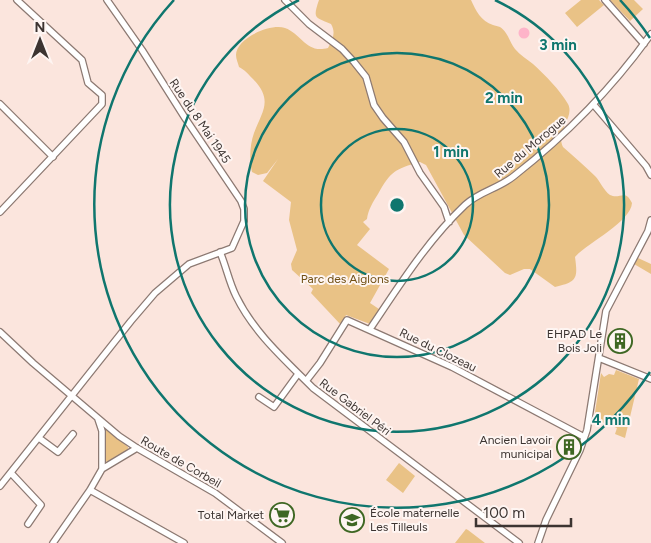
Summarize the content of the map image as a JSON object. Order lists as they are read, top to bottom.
{
  "streets": {
    "street": [
      "Rue du 8 Mai 1945",
      "Rue du Morogue",
      "Rue du Clozeau",
      "Rue Gabriel Péri",
      "Route de Corbeil"
    ]
  },
  "crossings": [
    ["Rue du 8 Mai 1945", "Rue Gabriel Péri"],
    ["Rue du 8 Mai 1945", "Route de Corbeil"],
    ["Rue du Morogue", "Rue du Clozeau"],
    ["Rue du Clozeau", "Rue Gabriel Péri"]
  ],
  "parks": ["Parc des Aiglons"],
  "places": {
    "building": ["EHPAD Le Bois Joli", "Ancien Lavoir municipal"],
    "supermarket": ["Total Market"],
    "school or university": ["École maternelle Les Tilleuls"]
  },
  "scale_bar": "100 m",
  "north": "top",
  "rings": [
    "3 min",
    "2 min",
    "1 min",
    "4 min"
  ]
}
